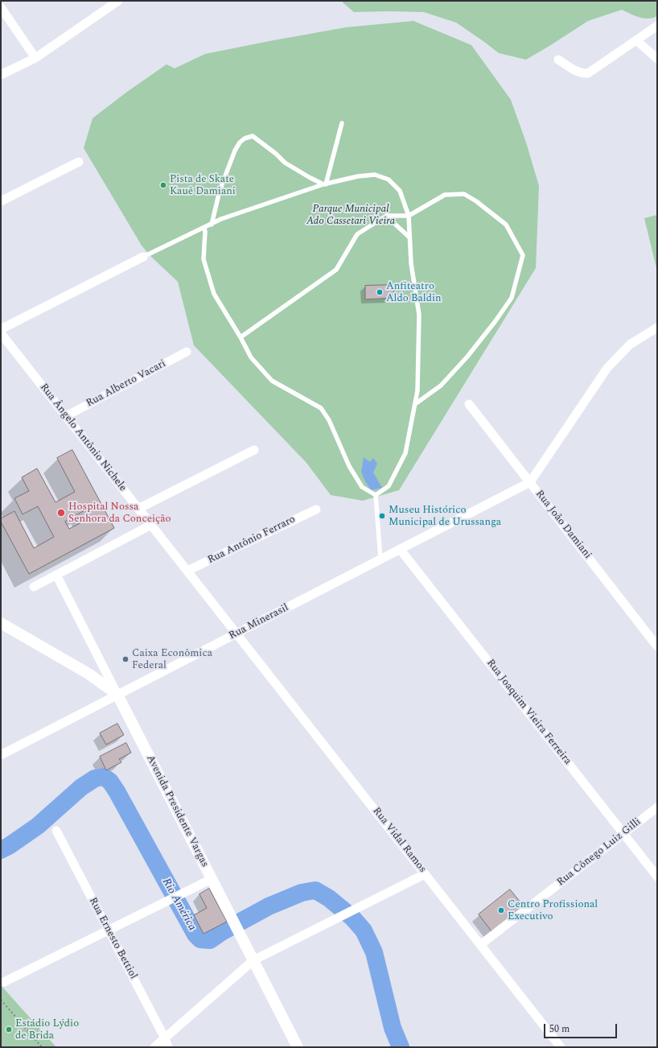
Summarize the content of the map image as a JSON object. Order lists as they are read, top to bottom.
{
  "streets": {
    "street": [
      "Rua Alberto Vacari",
      "Rua Ângelo Antônio Nichele",
      "Rua João Damiani",
      "Rua Antônio Ferraro",
      "Rua Minerasil",
      "Rua Joaquim Vieira Ferreira",
      "Avenida Presidente Vargas",
      "Rua Vidal Ramos",
      "Rua Cônego Luiz Gilli",
      "Rua Ernesto Bettiol"
    ]
  },
  "crossings": [
    ["Rua Alberto Vacari", "Rua Ângelo Antônio Nichele"],
    ["Rua Ângelo Antônio Nichele", "Rua Antônio Ferraro"],
    ["Rua Ângelo Antônio Nichele", "Rua Minerasil"],
    ["Rua Ângelo Antônio Nichele", "Rua Vidal Ramos"],
    ["Rua João Damiani", "Rua Minerasil"],
    ["Rua Minerasil", "Rua Joaquim Vieira Ferreira"],
    ["Rua Minerasil", "Avenida Presidente Vargas"],
    ["Rua Minerasil", "Rua Vidal Ramos"],
    ["Rua Joaquim Vieira Ferreira", "Rua Cônego Luiz Gilli"],
    ["Rua Vidal Ramos", "Rua Cônego Luiz Gilli"]
  ],
  "water": ["Rio América"],
  "parks": ["Parque Municipal Ado Cassetari Vieira"],
  "places": [
    "Pista de Skate Kauê Damiani",
    "Anfiteatro Aldo Baldin",
    "Hospital Nossa Senhora da Conceição",
    "Museu Histórico Municipal de Urussanga",
    "Caixa Econômica Federal",
    "Centro Profissional Executivo",
    "Estádio Lýdio de Brida"
  ],
  "scale_bar": "50 m"
}
